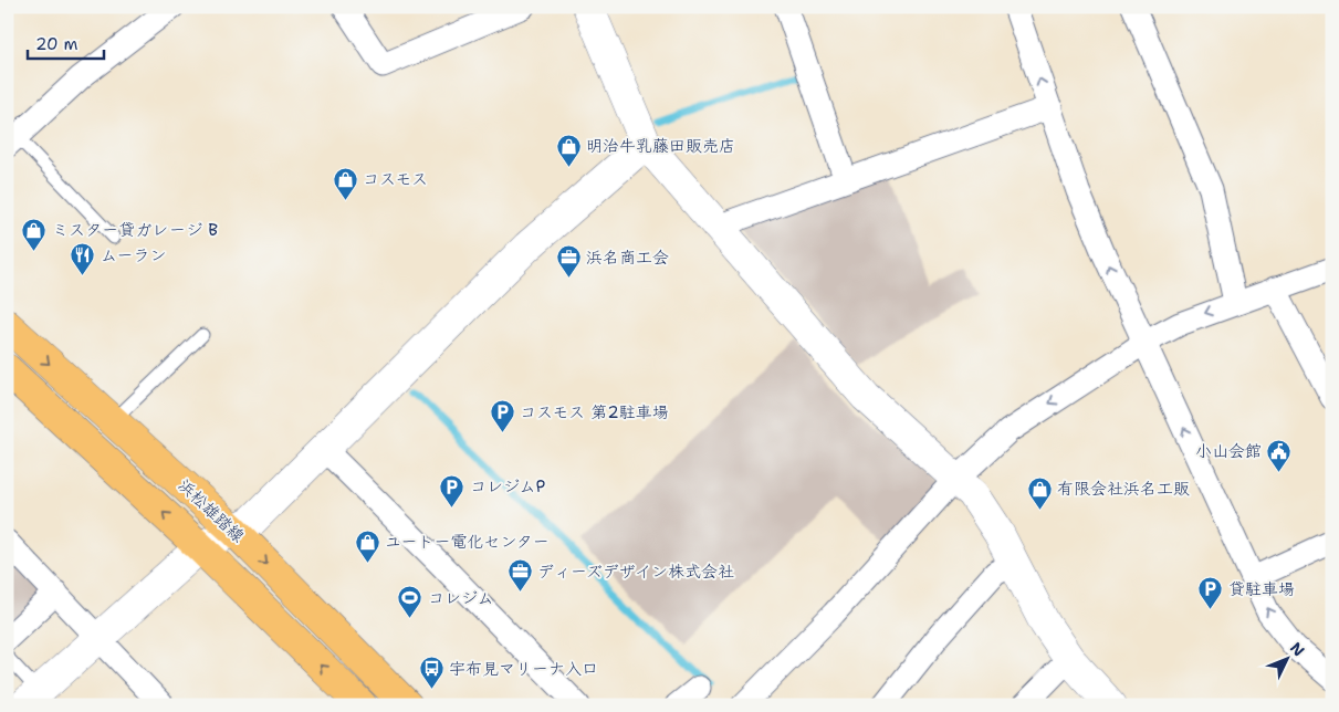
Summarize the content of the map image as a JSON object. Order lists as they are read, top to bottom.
{
  "streets": {
    "main road": ["浜松雄踏線"]
  },
  "places": {
    "shop": [
      "明治牛乳藤田販売店",
      "コスモス",
      "ミスター貸ガレージ B",
      "有限会社浜名工販",
      "ユートー電化センター"
    ],
    "restaurant": ["ムーラン"],
    "office": ["浜名商工会", "ディーズデザイン株式会社"],
    "parking": ["コスモス 第2駐車場", "コレジムP", "貸駐車場"],
    "public building": ["小山会館"],
    "sports": ["コレジム"],
    "bus stop": ["宇布見マリーナ入口"]
  },
  "scale_bar": "20 m",
  "north": "top right"
}
